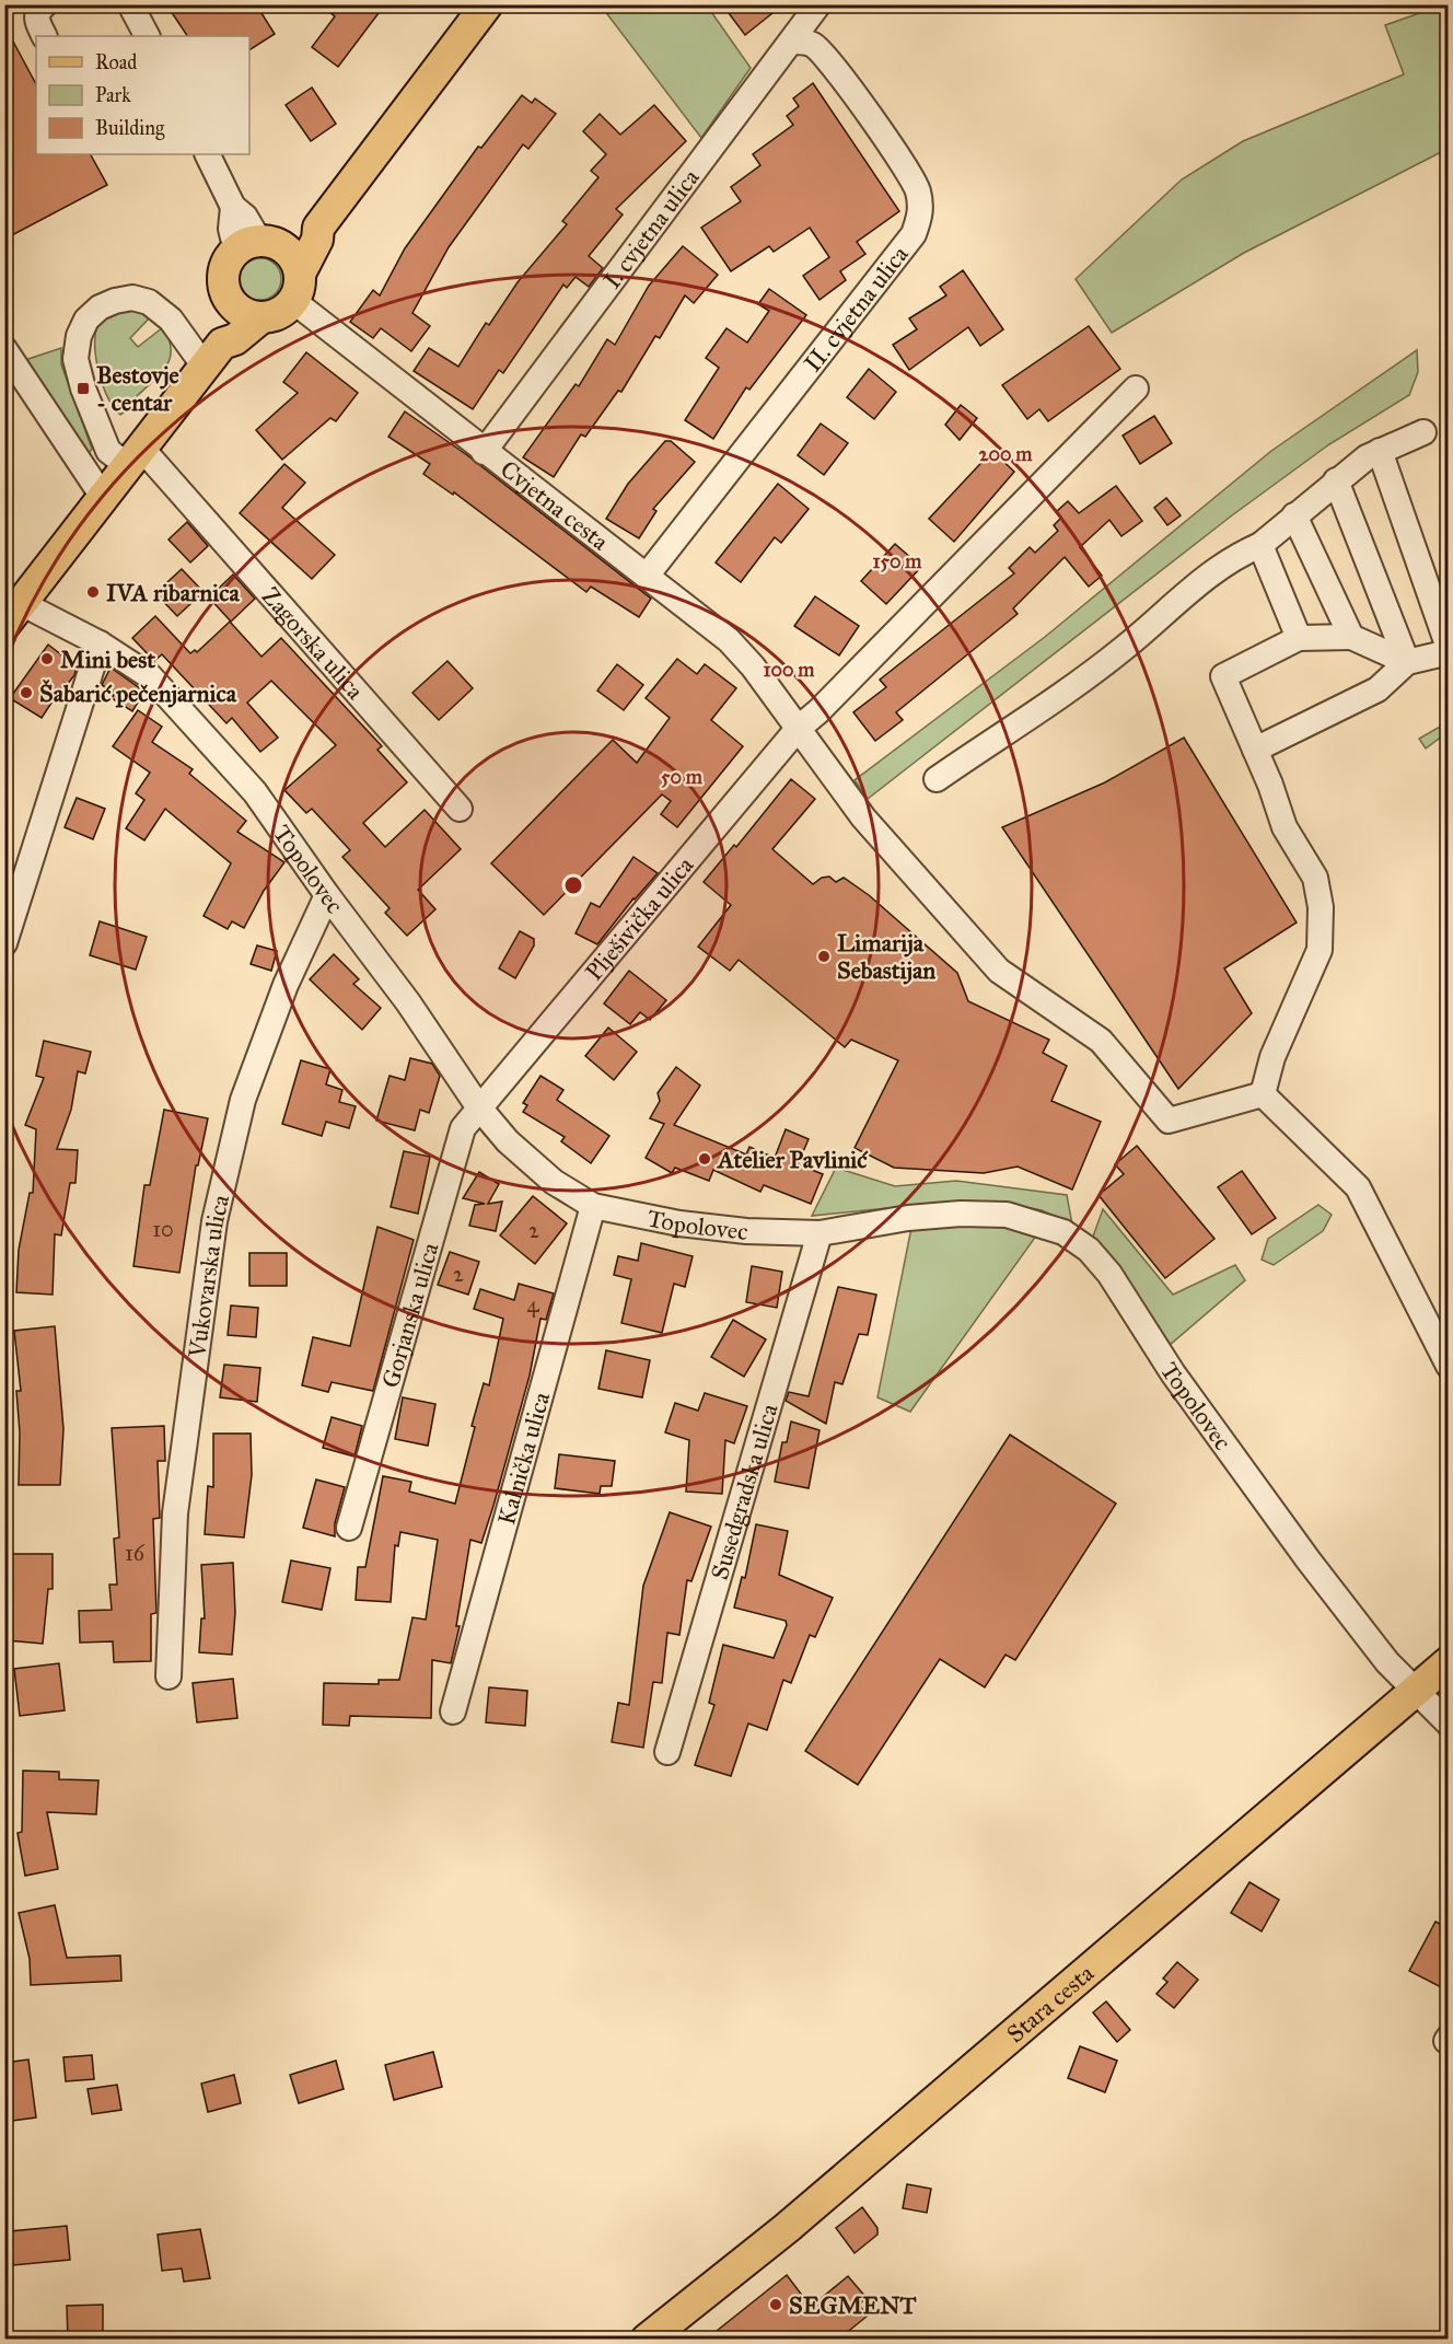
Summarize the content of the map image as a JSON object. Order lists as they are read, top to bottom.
{
  "streets": {
    "main road": ["Stara cesta"],
    "street": [
      "I. cvjetna ulica",
      "II. cvjetna ulica",
      "Cvjetna cesta",
      "Zagorska ulica",
      "Topolovec",
      "Plješivička ulica",
      "Vukovarska ulica",
      "Gorjanska ulica",
      "Kalnička ulica",
      "Susedgradska ulica"
    ]
  },
  "crossings": [
    ["I. cvjetna ulica", "II. cvjetna ulica"],
    ["I. cvjetna ulica", "Cvjetna cesta"],
    ["II. cvjetna ulica", "Cvjetna cesta"],
    ["Cvjetna cesta", "Plješivička ulica"],
    ["Topolovec", "Plješivička ulica"],
    ["Topolovec", "Vukovarska ulica"],
    ["Topolovec", "Gorjanska ulica"],
    ["Topolovec", "Kalnička ulica"],
    ["Topolovec", "Susedgradska ulica"],
    ["Topolovec", "Stara cesta"],
    ["Plješivička ulica", "Gorjanska ulica"]
  ],
  "places": {
    "transit": ["Bestovje - centar"],
    "other": [
      "IVA ribarnica",
      "Mini best",
      "Šabarić pečenjarnica",
      "Limarija Sebastijan",
      "Atelier Pavlinić",
      "SEGMENT"
    ]
  },
  "house_numbers": [
    "10",
    "2",
    "2",
    "4",
    "16"
  ],
  "legend": ["Road", "Park", "Building"],
  "rings": [
    "200 m",
    "150 m",
    "100 m",
    "50 m"
  ]
}
